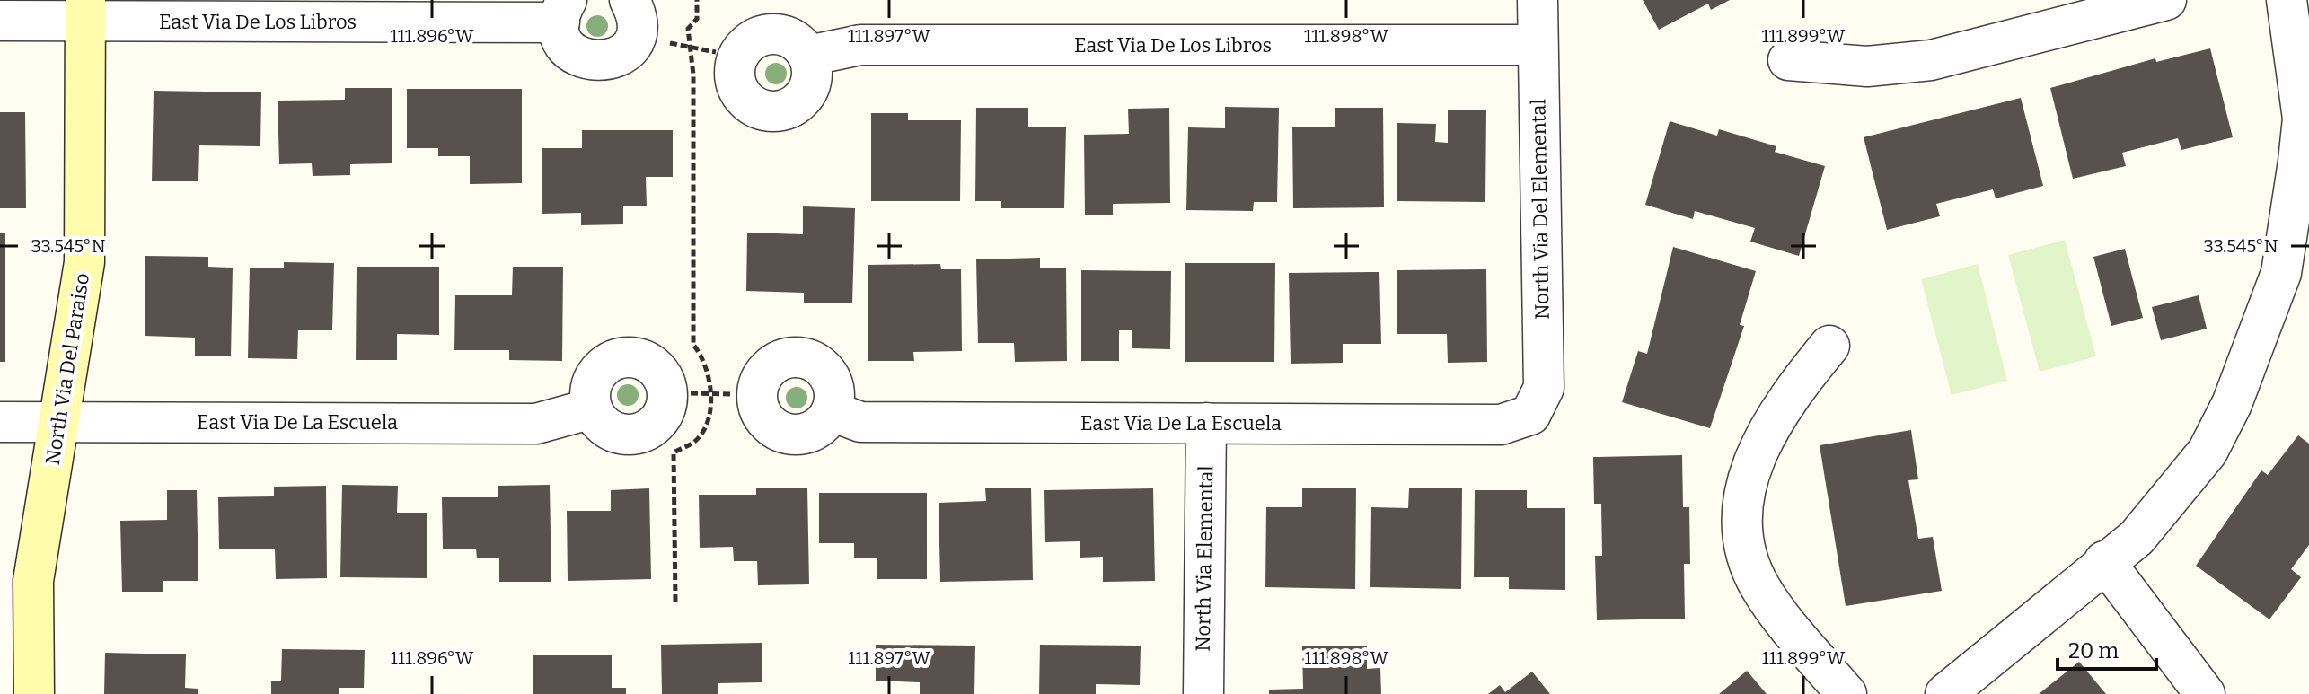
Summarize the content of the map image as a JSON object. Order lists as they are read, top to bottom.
{
  "streets": {
    "street": [
      "East Via De Los Libros",
      "North Via Del Elemental",
      "North Via Del Paraiso",
      "East Via De La Escuela",
      "North Via Elemental"
    ]
  },
  "crossings": [
    ["East Via De Los Libros", "North Via Del Elemental"],
    ["East Via De Los Libros", "North Via Del Paraiso"],
    ["North Via Del Elemental", "East Via De La Escuela"],
    ["North Via Del Paraiso", "East Via De La Escuela"],
    ["East Via De La Escuela", "North Via Elemental"]
  ],
  "scale_bar": "20 m",
  "coordinates": [
    "111.896°W",
    "111.897°W",
    "111.898°W",
    "111.899°W",
    "33.545°N"
  ]
}
